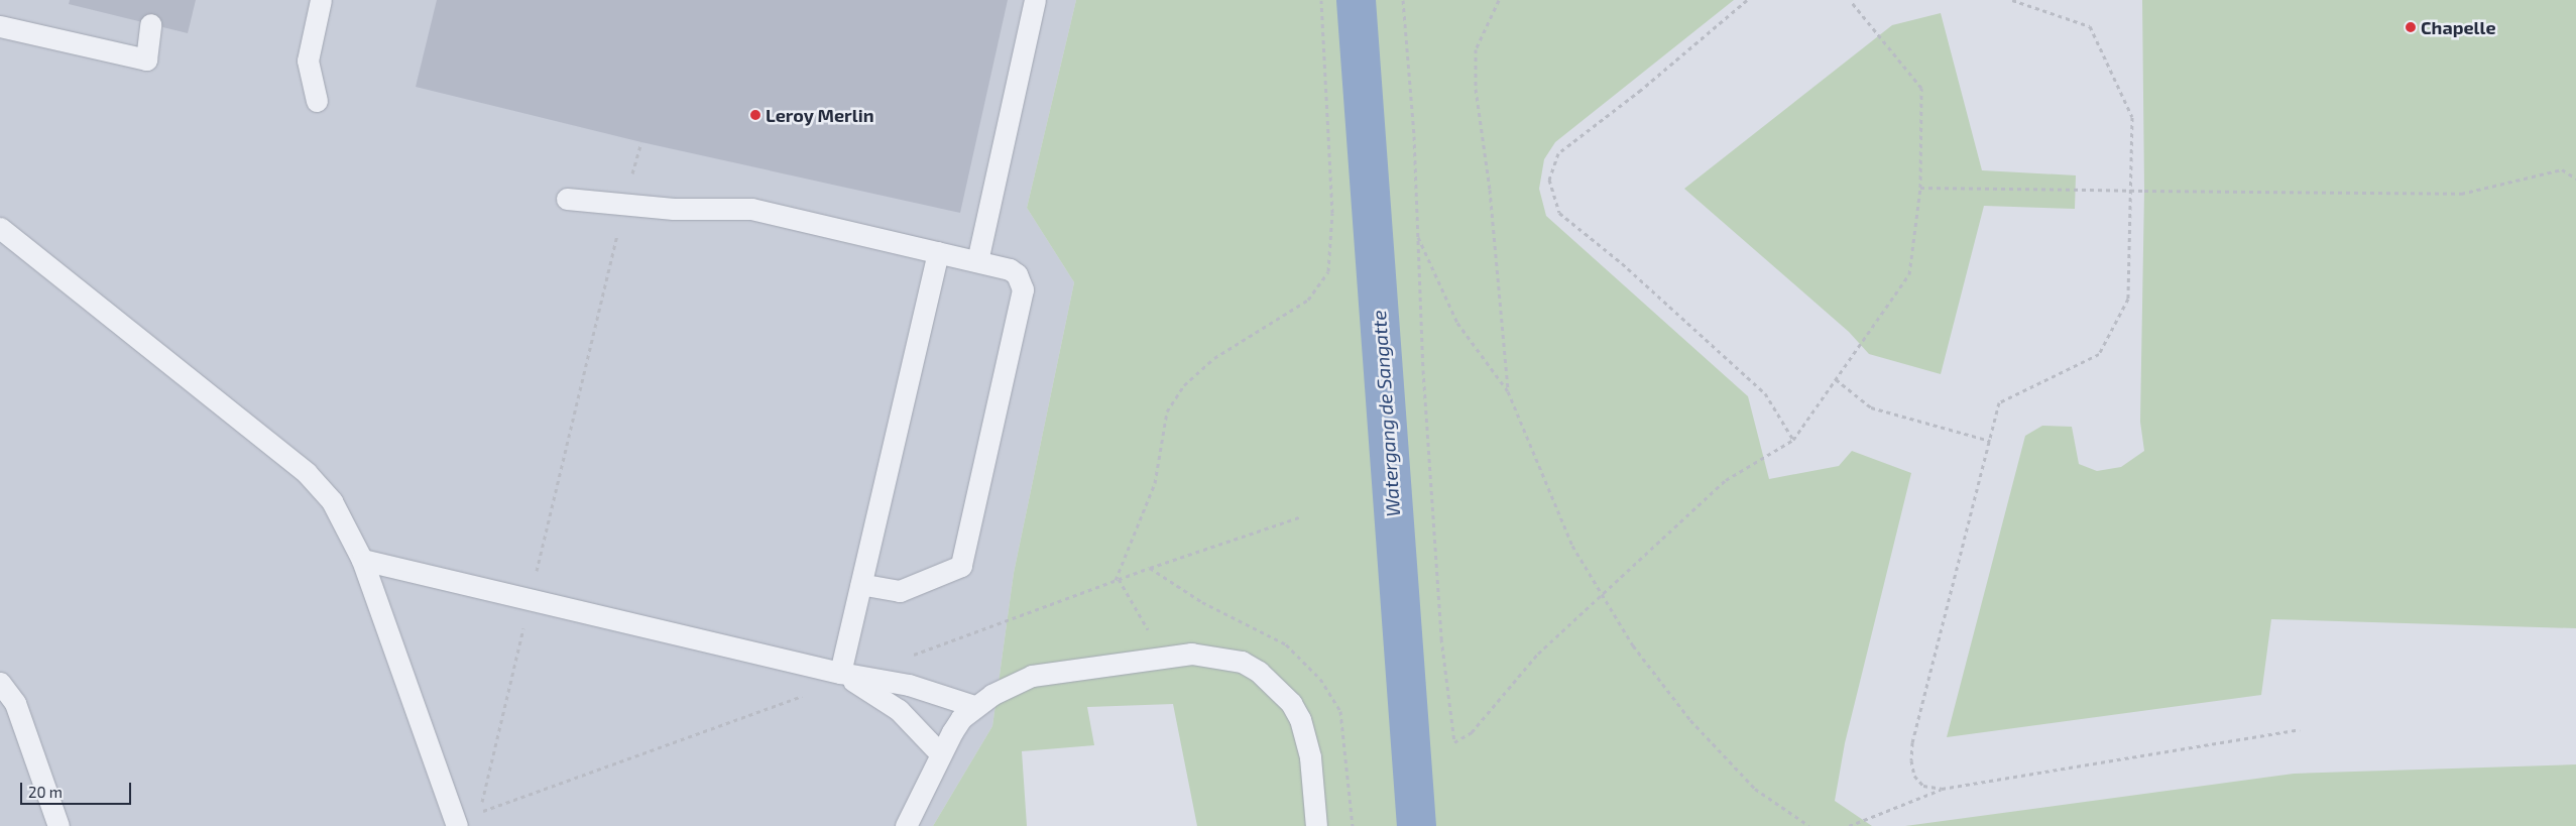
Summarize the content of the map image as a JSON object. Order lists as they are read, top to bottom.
{
  "water": ["Watergang de Sangatte"],
  "places": ["Chapelle", "Leroy Merlin"],
  "scale_bar": "20 m"
}
